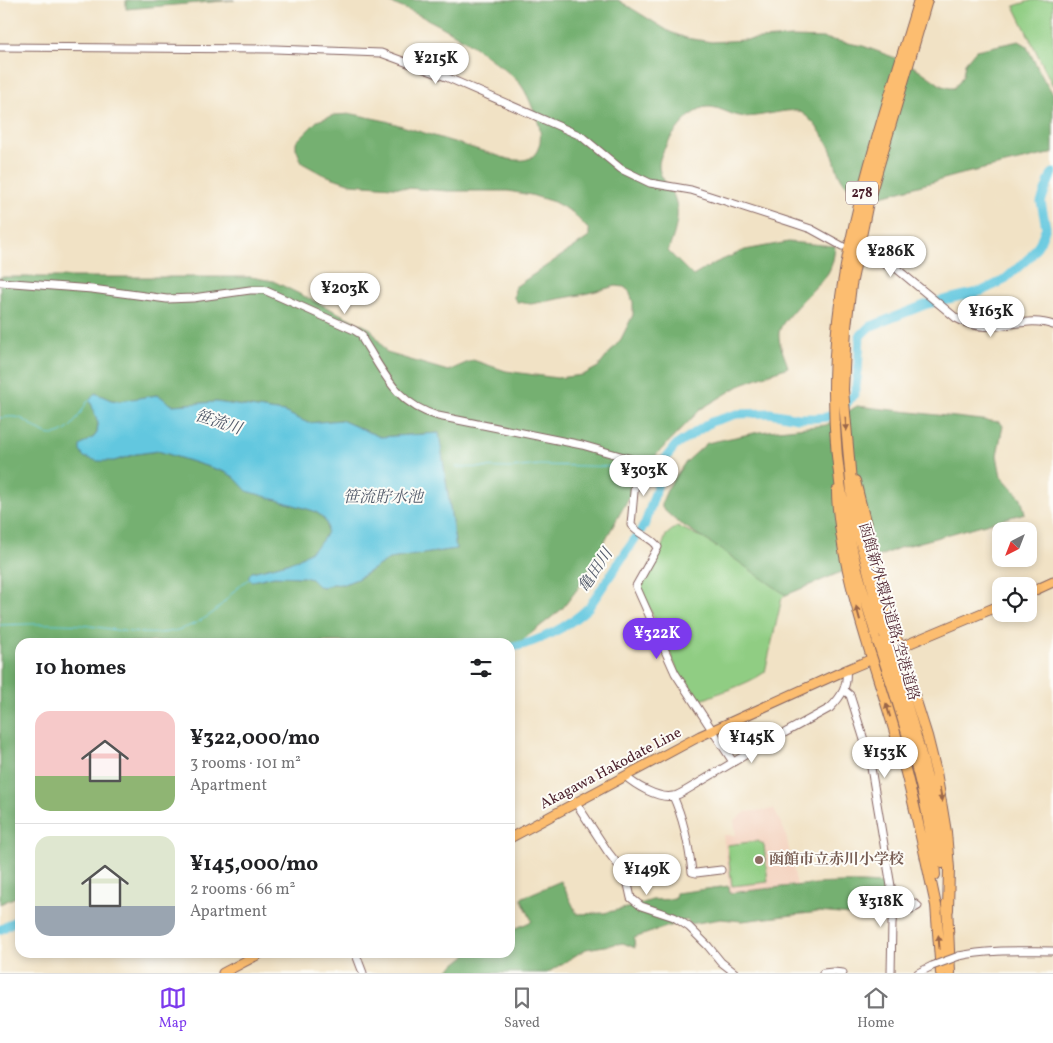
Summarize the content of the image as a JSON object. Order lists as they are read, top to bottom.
{
  "streets": {
    "highway": ["278", "函館新外環状道路;空港道路"],
    "main road": ["Akagawa Hakodate Line"]
  },
  "crossings": [
    ["278", "函館新外環状道路;空港道路"]
  ],
  "water": ["笹流川", "笹流貯水池", "亀田川"],
  "places": ["函館市立赤川小学校"],
  "north": "bottom left",
  "page": {
    "price": [
      "¥215K",
      "¥286K",
      "¥203K",
      "¥163K",
      "¥303K",
      "¥322K",
      "¥145K",
      "¥153K",
      "¥149K",
      "¥318K"
    ],
    "heading": "10 homes",
    "list": [
      {
        "name": "¥322,000/mo",
        "note": "3 rooms · 101 m² · Apartment"
      },
      {
        "name": "¥145,000/mo",
        "note": "2 rooms · 66 m² · Apartment"
      }
    ],
    "tabs": ["Map", "Saved", "Home"]
  }
}
